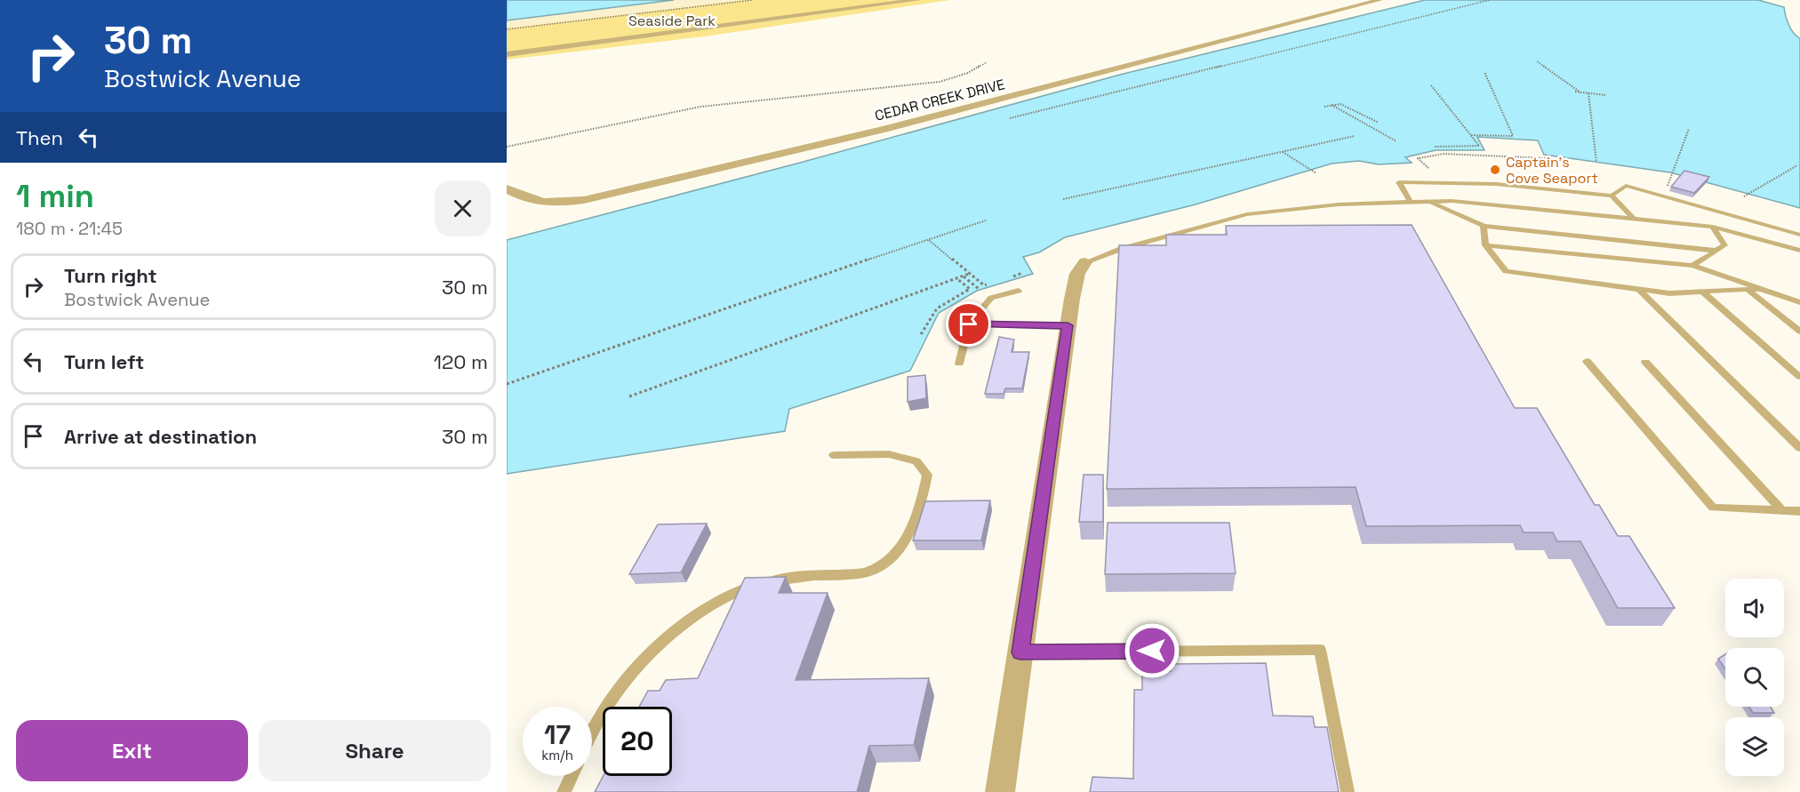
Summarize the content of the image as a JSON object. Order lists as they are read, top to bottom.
{
  "streets": {
    "street": ["CEDAR CREEK DRIVE"]
  },
  "parks": ["Seaside Park"],
  "places": ["Captain's Cove Seaport"],
  "page": {
    "turn": ["30 m", "Bostwick Avenue"],
    "then": "Then",
    "heading": ["1 min", "180 m · 21:45"],
    "list": [
      {
        "name": "Turn right",
        "note": "Bostwick Avenue",
        "value": "30 m"
      },
      {
        "name": "Turn left",
        "value": "120 m"
      },
      {
        "name": "Arrive at destination",
        "value": "30 m"
      }
    ],
    "speed": "17 km/h",
    "limit": "20",
    "buttons": ["Exit", "Share"]
  }
}
